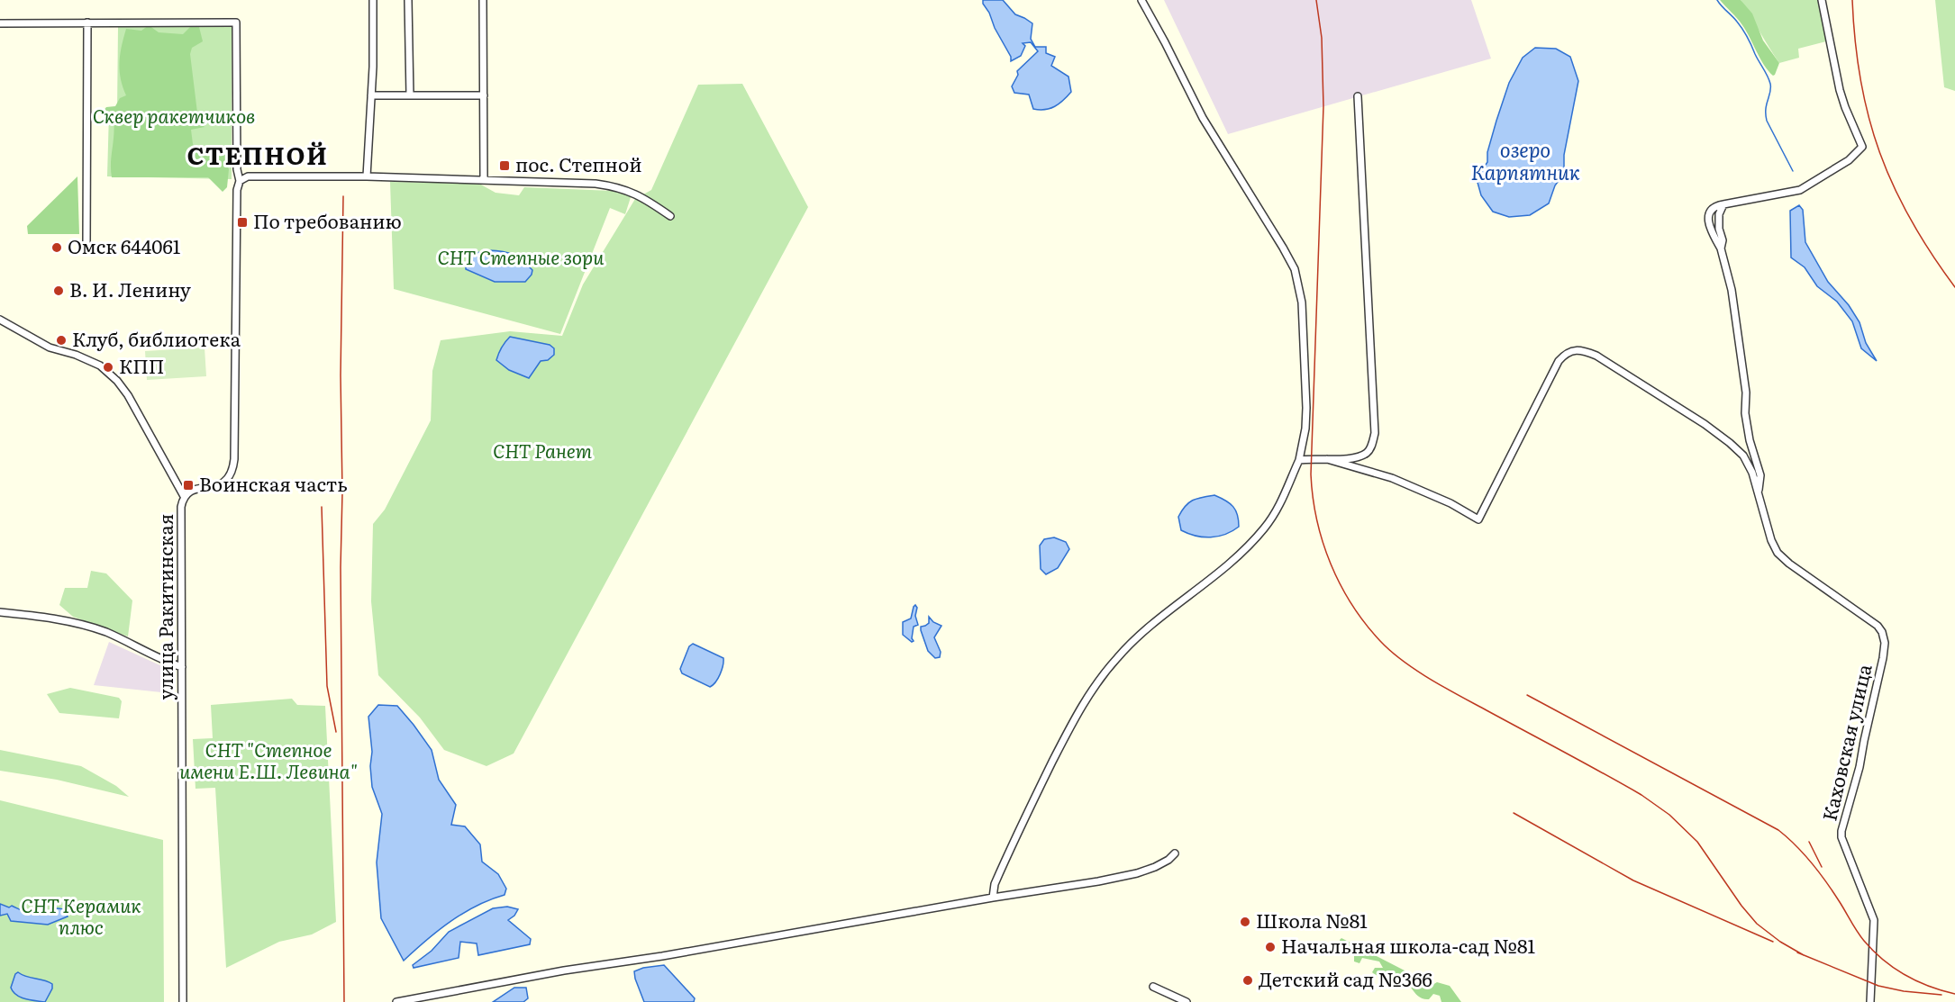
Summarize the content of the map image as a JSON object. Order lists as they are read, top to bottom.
{
  "streets": {
    "street": ["улица Ракитинская", "Каховская улица"]
  },
  "districts": ["СТЕПНОЙ"],
  "water": ["озеро Карпятник"],
  "parks": [
    "Сквер ракетчиков",
    "СНТ Степные зори",
    "СНТ Ранет",
    "СНТ \"Степное имени Е.Ш. Левина\"",
    "СНТ Керамик плюс"
  ],
  "places": {
    "transit": ["пос. Степной", "По требованию", "Воинская часть"],
    "other": [
      "Омск 644061",
      "В. И. Ленину",
      "Клуб, библиотека",
      "КПП",
      "Школа №81",
      "Начальная школа-сад №81",
      "Детский сад №366"
    ]
  }
}
